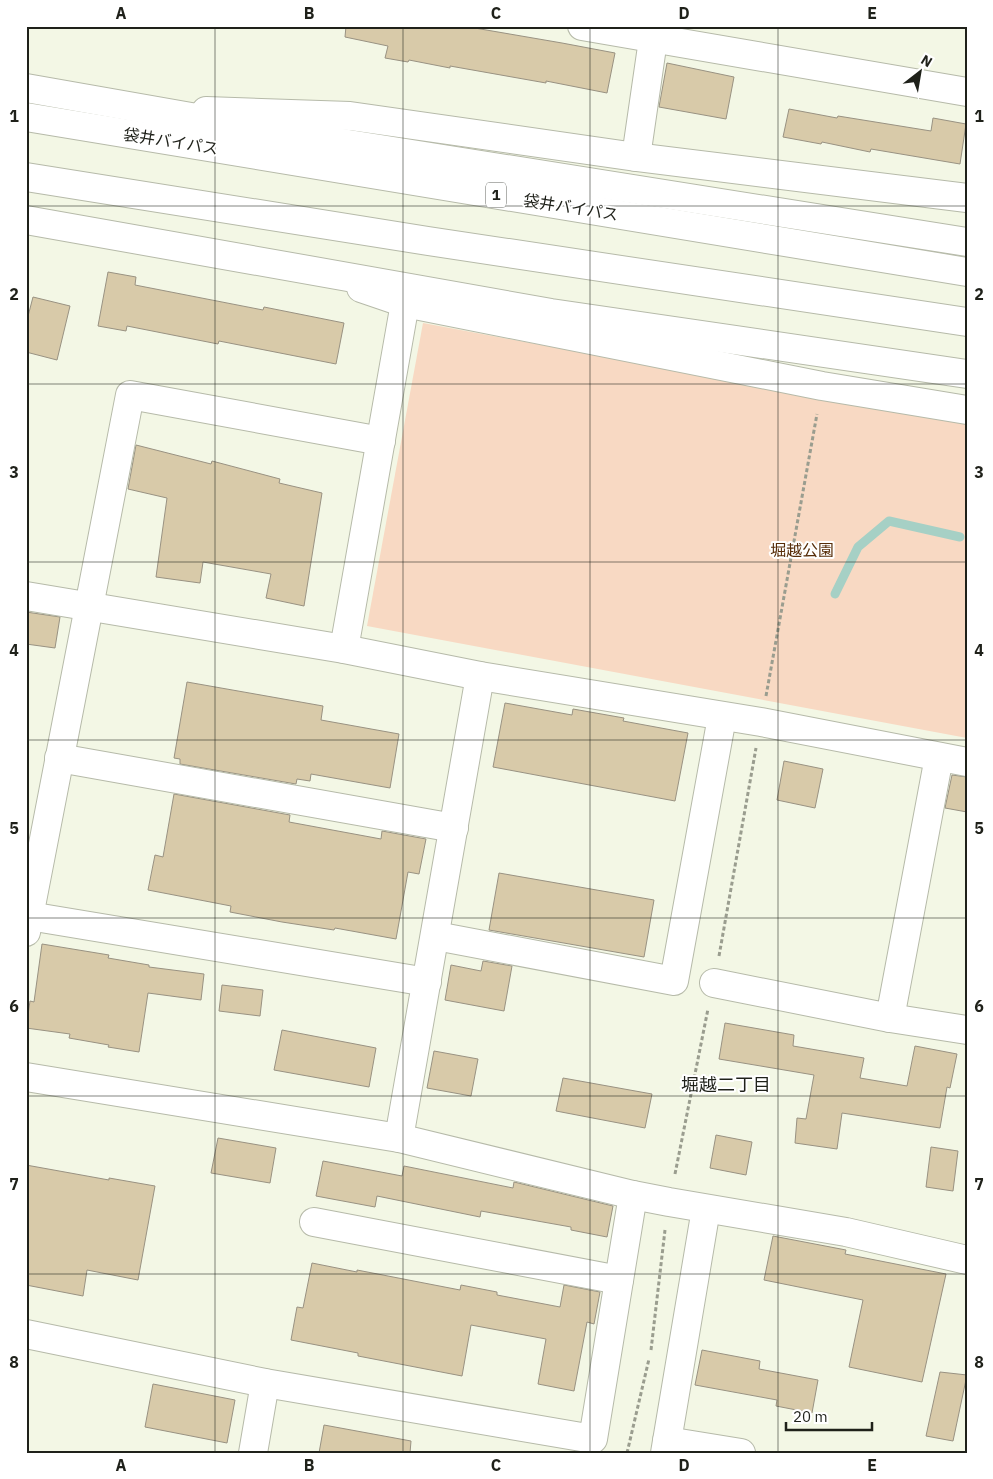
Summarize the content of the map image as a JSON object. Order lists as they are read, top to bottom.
{
  "streets": {
    "main road": ["袋井バイパス", "1"]
  },
  "districts": ["堀越二丁目"],
  "parks": ["堀越公園"],
  "scale_bar": "20 m",
  "north": "top right",
  "grid": {
    "columns": [
      "A",
      "B",
      "C",
      "D",
      "E"
    ],
    "rows": [
      "1",
      "2",
      "3",
      "4",
      "5",
      "6",
      "7",
      "8"
    ]
  }
}
